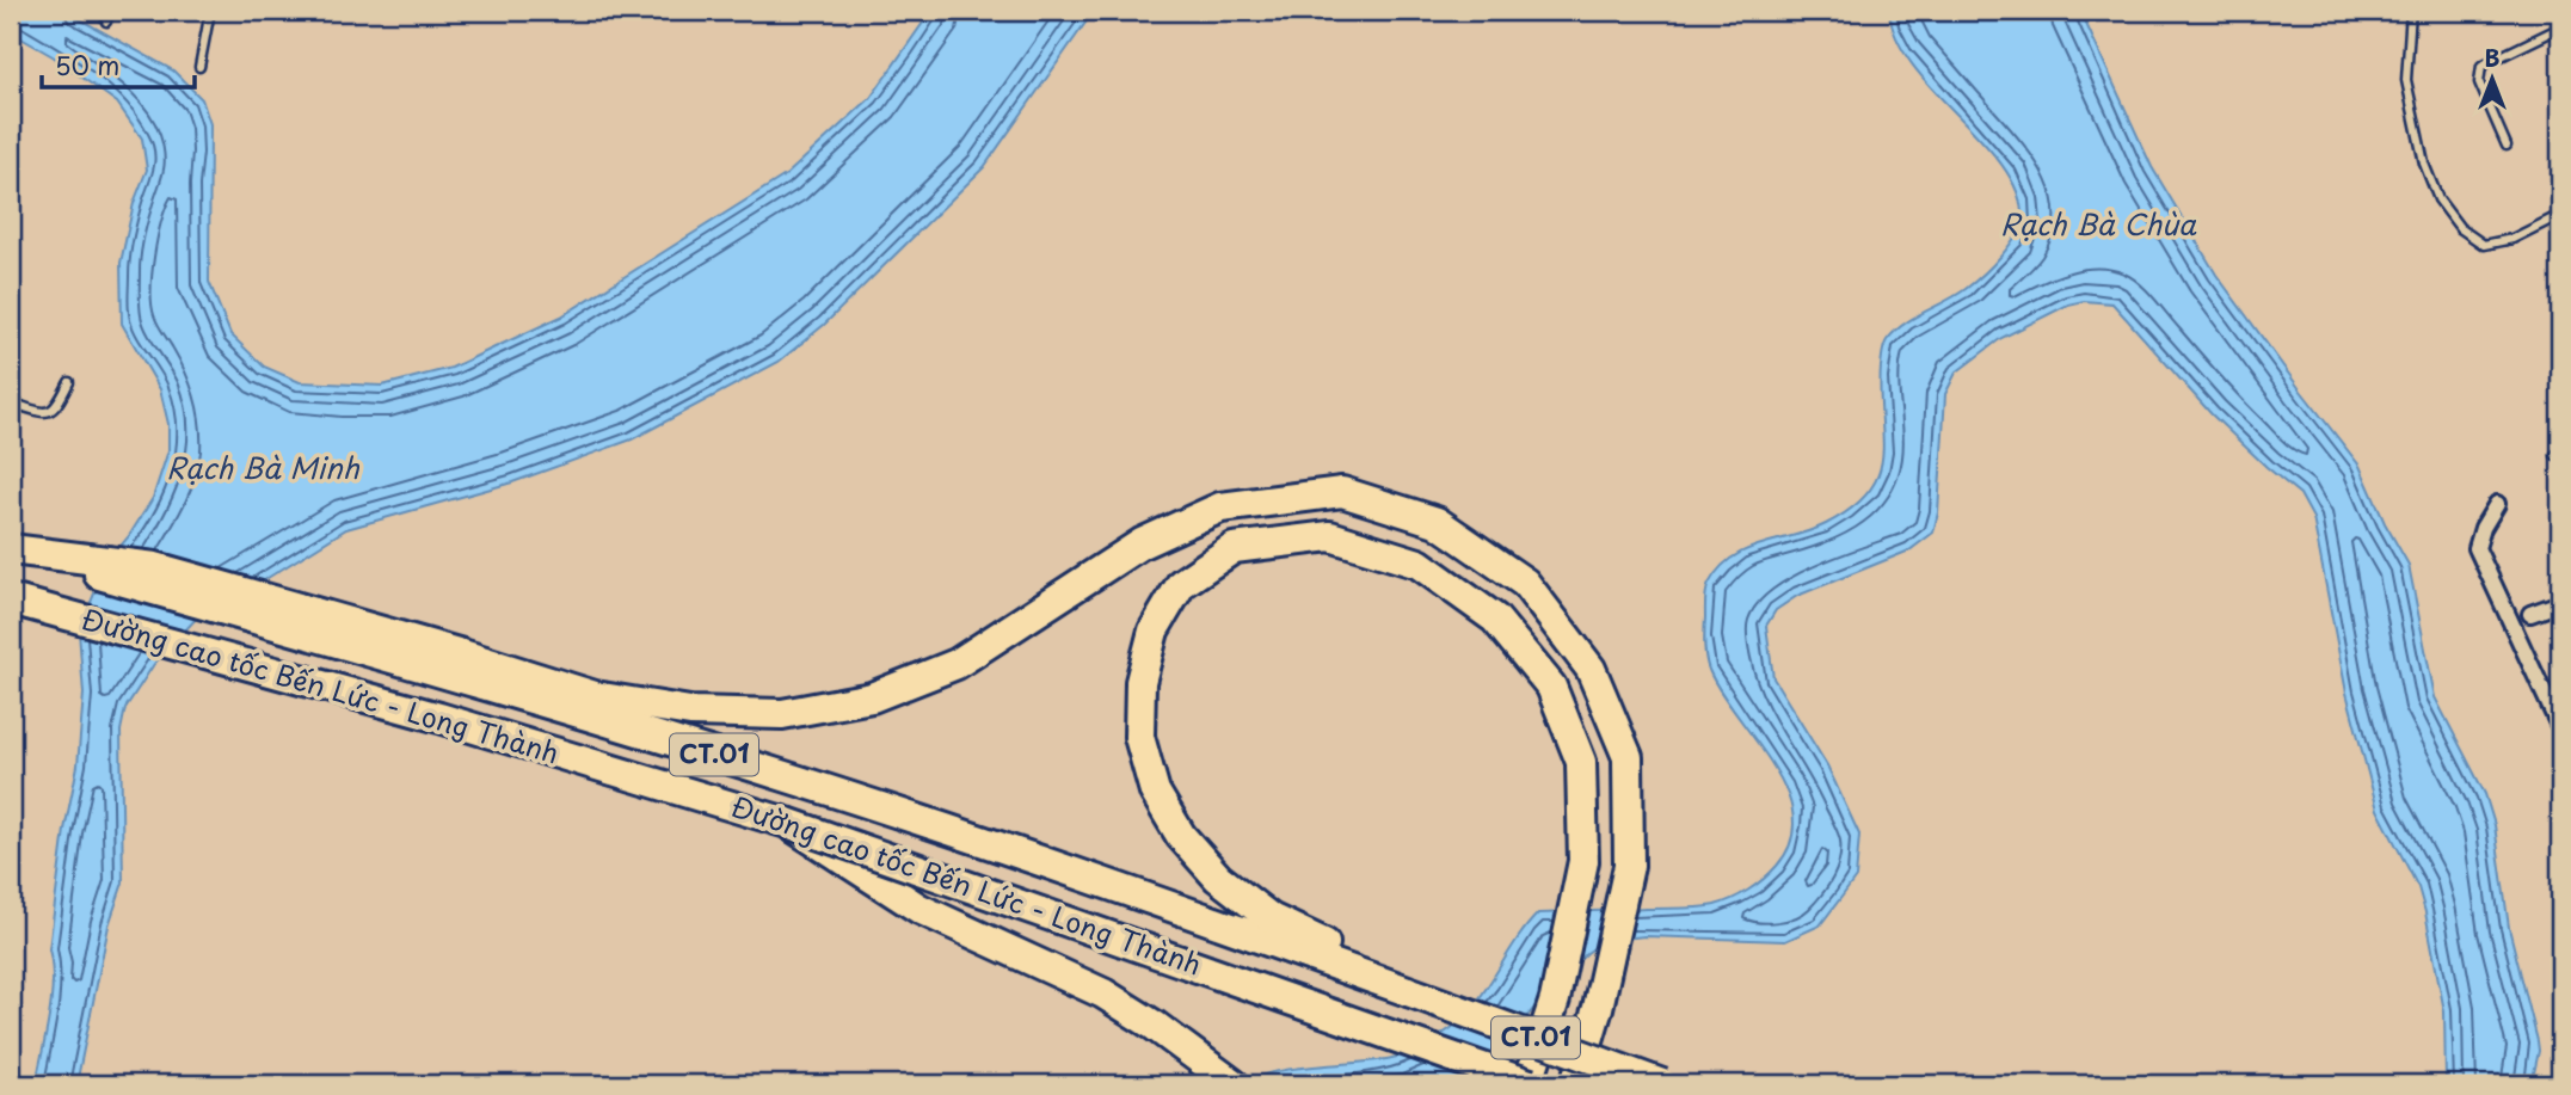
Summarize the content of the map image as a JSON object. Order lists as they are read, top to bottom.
{
  "streets": {
    "highway": ["Đường cao tốc Bến Lức - Long Thành", "CT.01"]
  },
  "crossings": [
    ["Đường cao tốc Bến Lức - Long Thành", "CT.01"]
  ],
  "water": ["Rạch Bà Chùa", "Rạch Bà Minh"],
  "scale_bar": "50 m",
  "north": "top"
}
